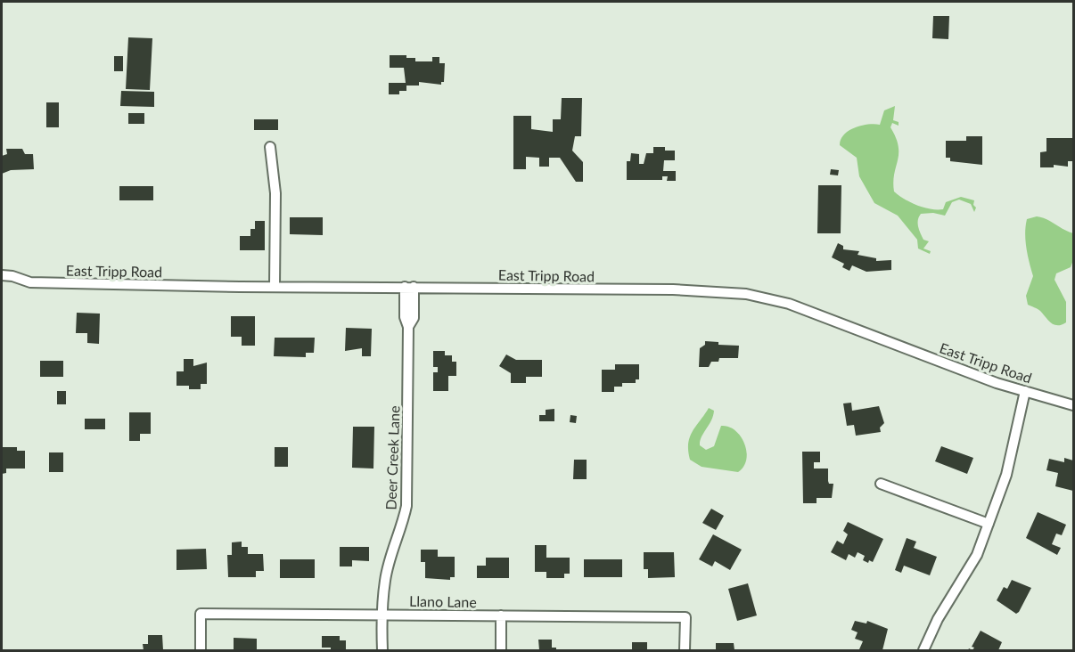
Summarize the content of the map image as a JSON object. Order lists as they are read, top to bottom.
{
  "streets": {
    "street": ["East Tripp Road", "Deer Creek Lane", "Llano Lane"]
  },
  "crossings": [
    ["East Tripp Road", "Deer Creek Lane"],
    ["Deer Creek Lane", "Llano Lane"]
  ]
}
